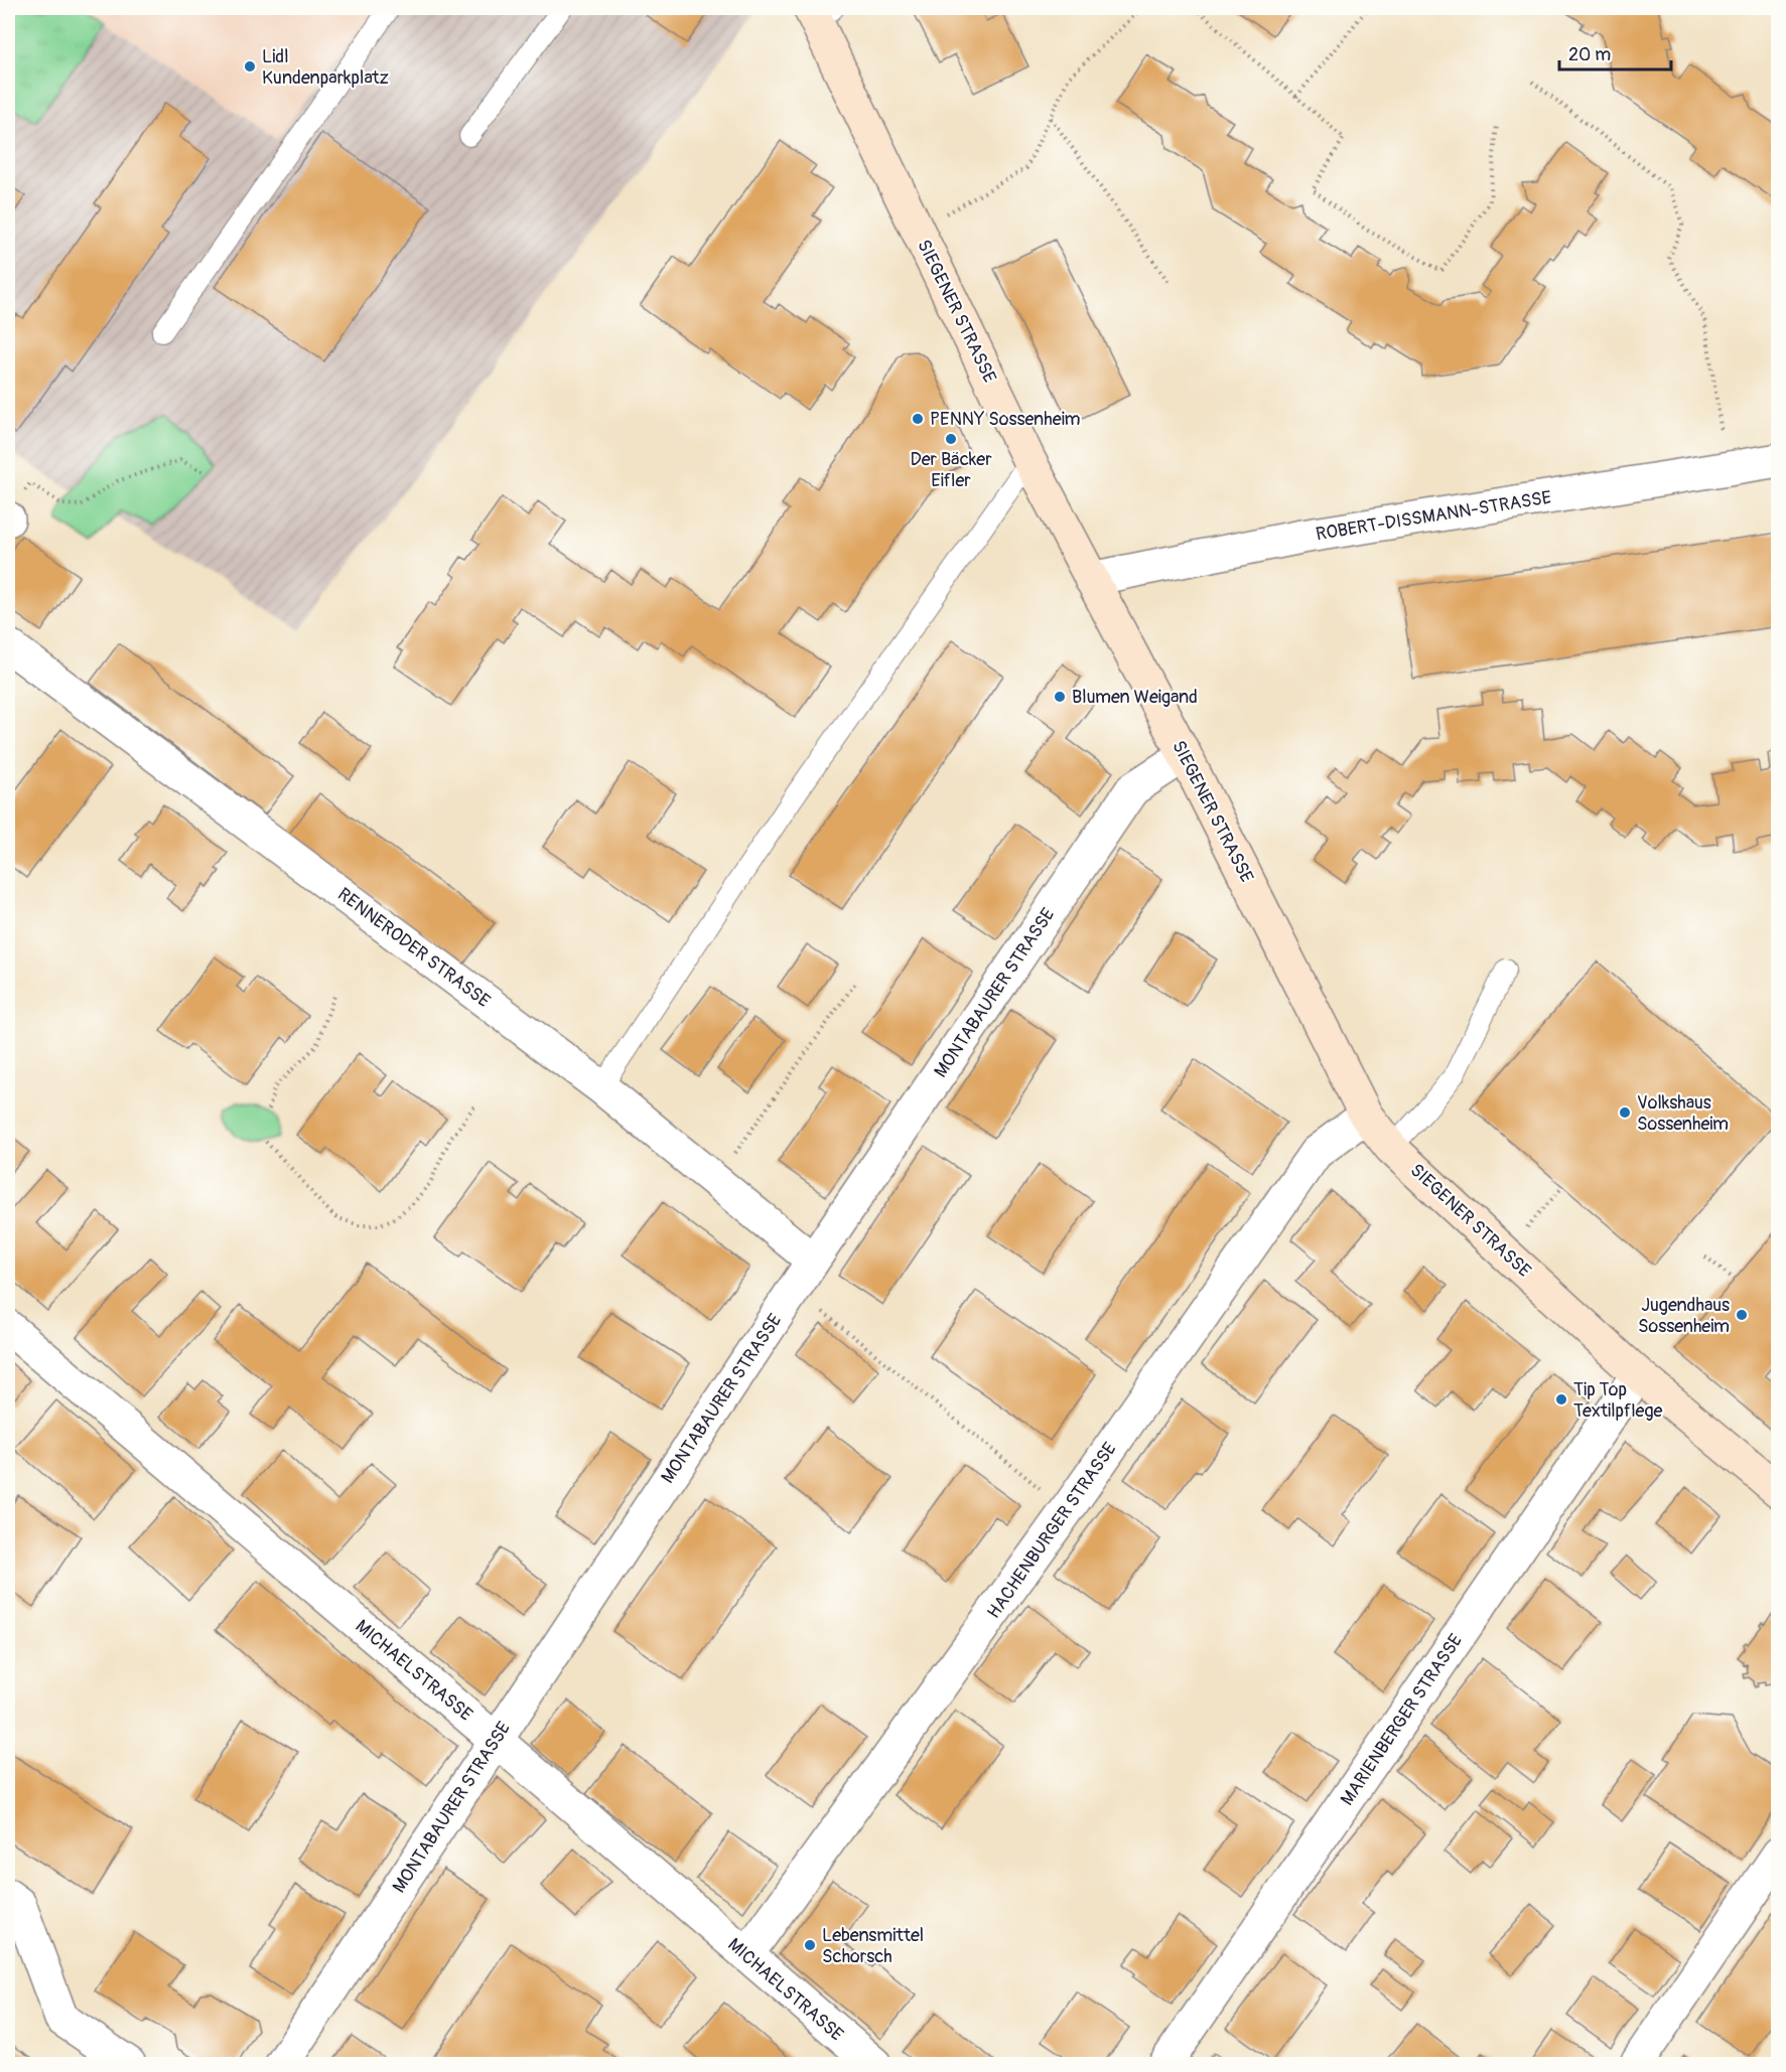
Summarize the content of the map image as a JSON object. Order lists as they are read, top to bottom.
{
  "streets": {
    "main road": ["SIEGENER STRASSE"],
    "street": [
      "ROBERT-DISSMANN-STRASSE",
      "RENNERODER STRASSE",
      "MONTABAURER STRASSE",
      "HACHENBURGER STRASSE",
      "MICHAELSTRASSE",
      "MARIENBERGER STRASSE"
    ]
  },
  "crossings": [
    ["SIEGENER STRASSE", "ROBERT-DISSMANN-STRASSE"],
    ["SIEGENER STRASSE", "MONTABAURER STRASSE"],
    ["SIEGENER STRASSE", "HACHENBURGER STRASSE"],
    ["SIEGENER STRASSE", "MARIENBERGER STRASSE"],
    ["RENNERODER STRASSE", "MONTABAURER STRASSE"],
    ["MONTABAURER STRASSE", "MICHAELSTRASSE"],
    ["HACHENBURGER STRASSE", "MICHAELSTRASSE"]
  ],
  "places": [
    "Lidl Kundenparkplatz",
    "PENNY Sossenheim",
    "Der Bäcker Eifler",
    "Blumen Weigand",
    "Volkshaus Sossenheim",
    "Jugendhaus Sossenheim",
    "Tip Top Textilpflege",
    "Lebensmittel Schorsch"
  ],
  "scale_bar": "20 m"
}
